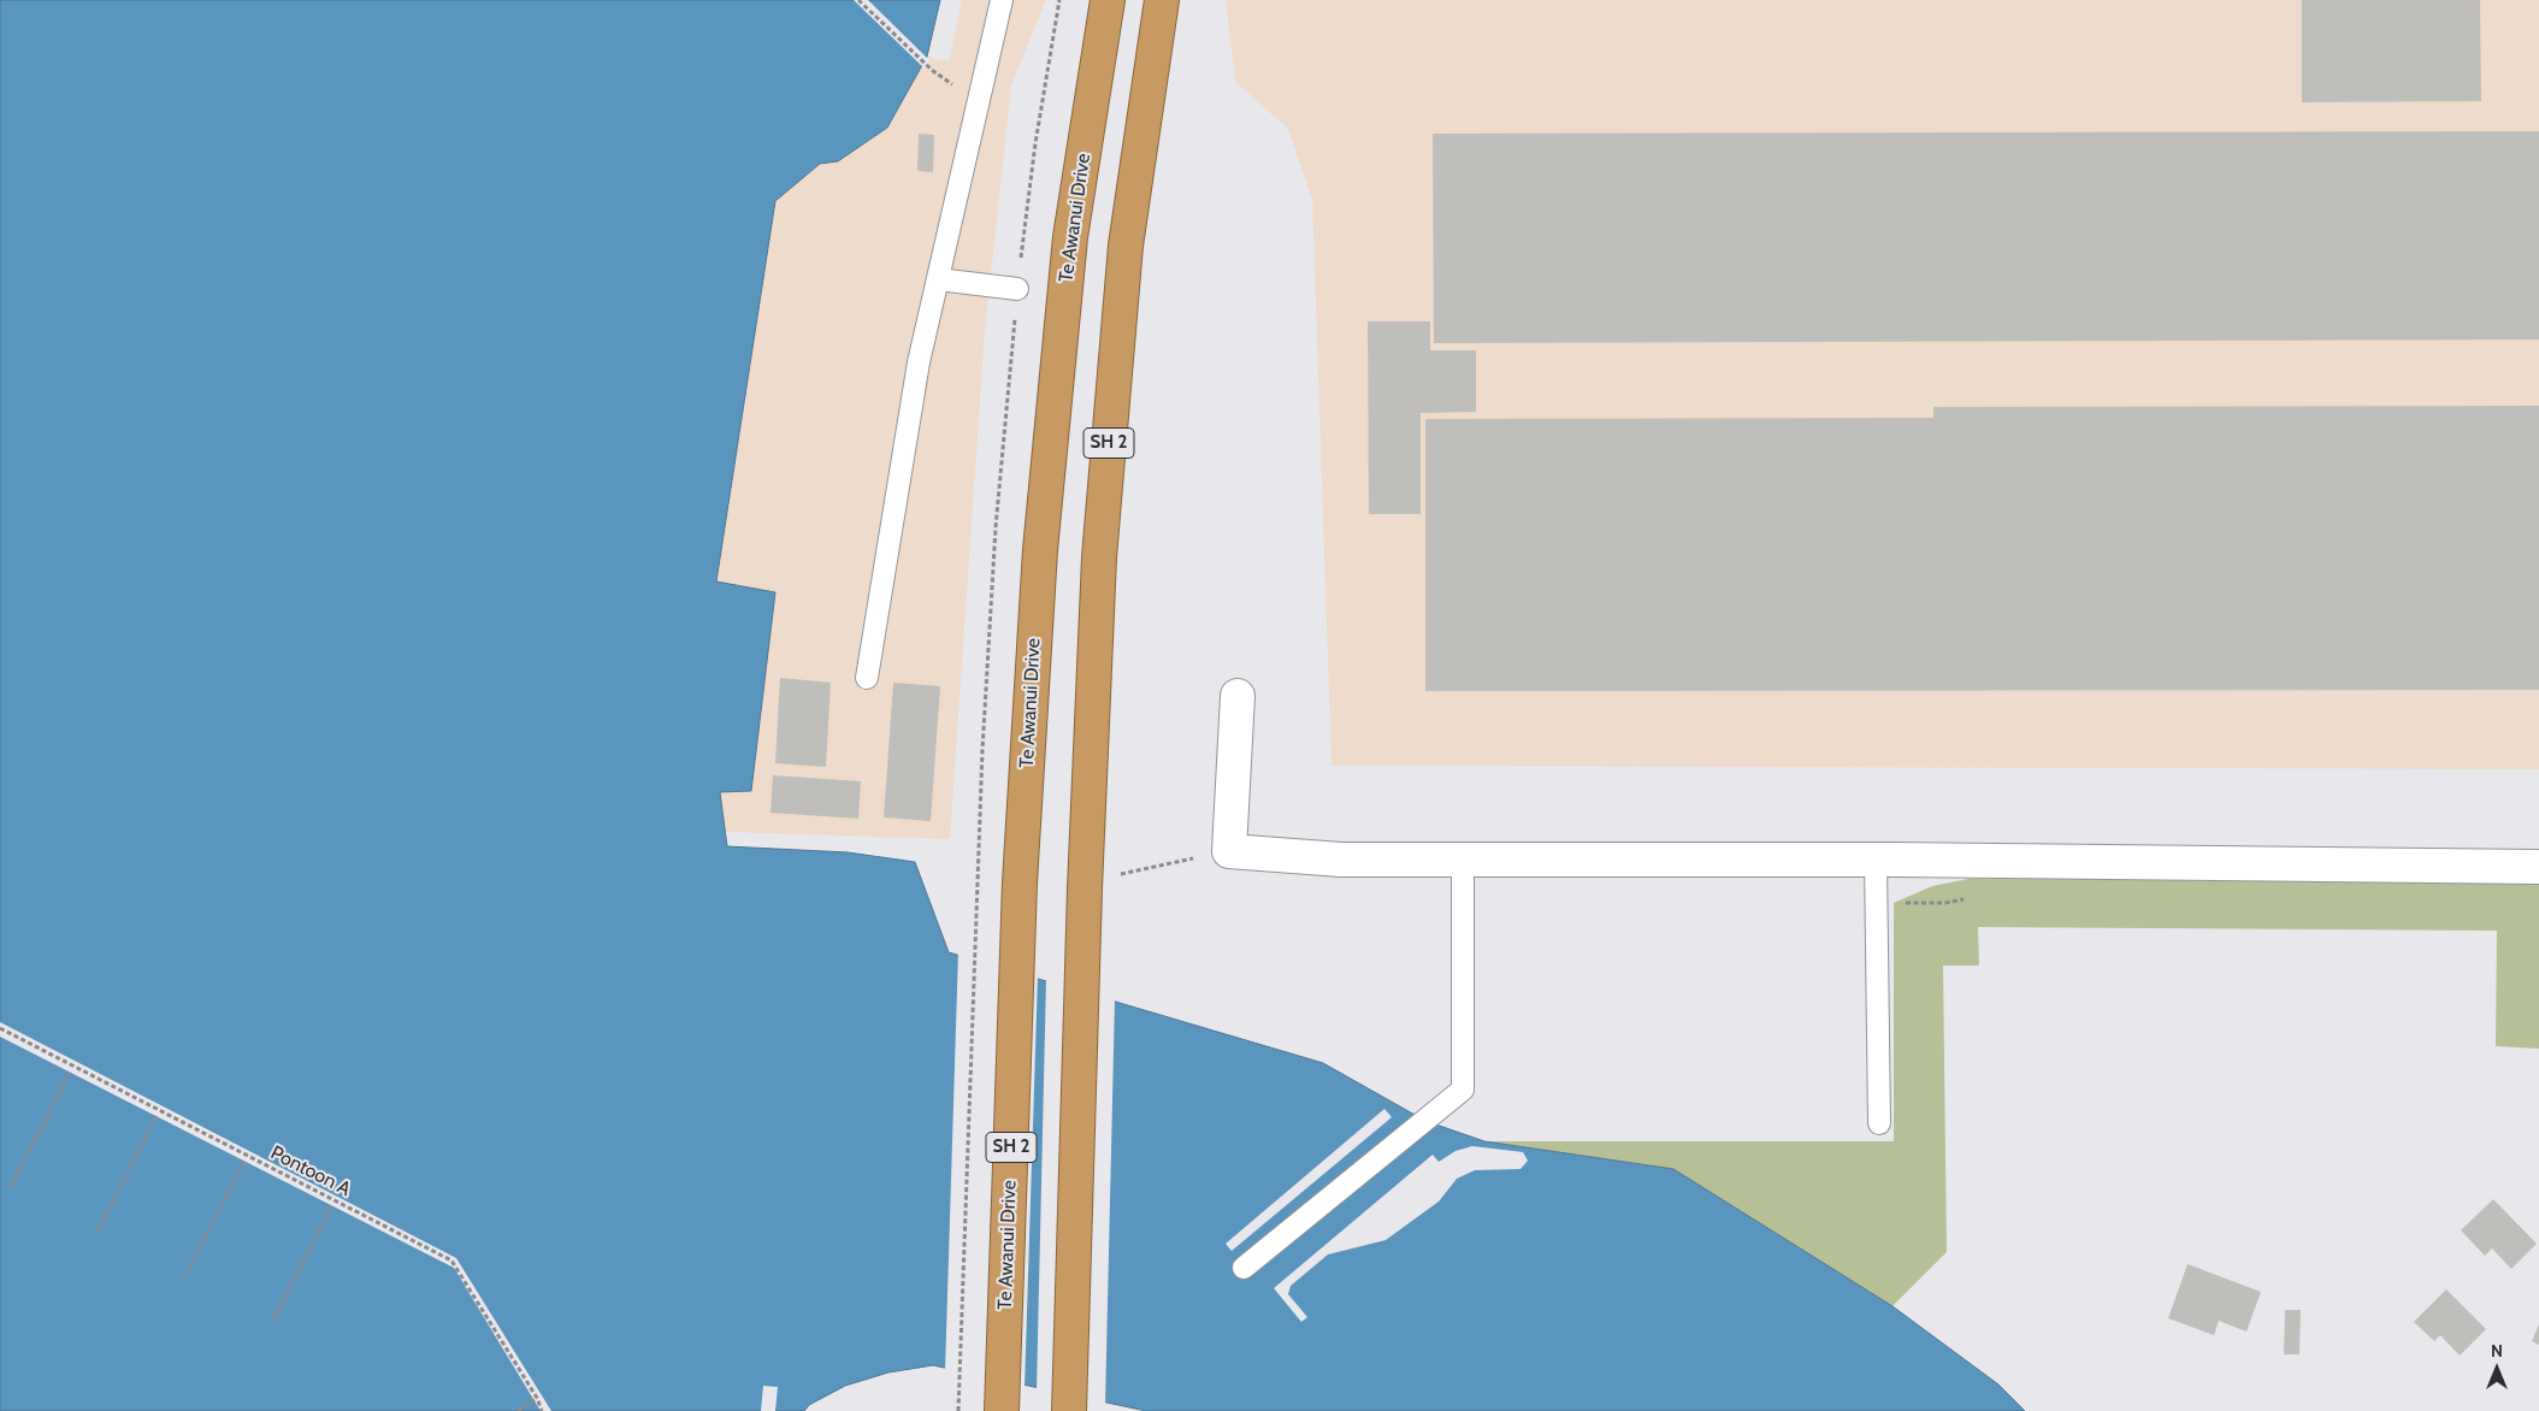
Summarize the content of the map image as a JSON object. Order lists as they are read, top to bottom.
{
  "streets": {
    "highway": ["Te Awanui Drive", "SH 2"],
    "path": ["Pontoon A"]
  },
  "north": "top"
}
